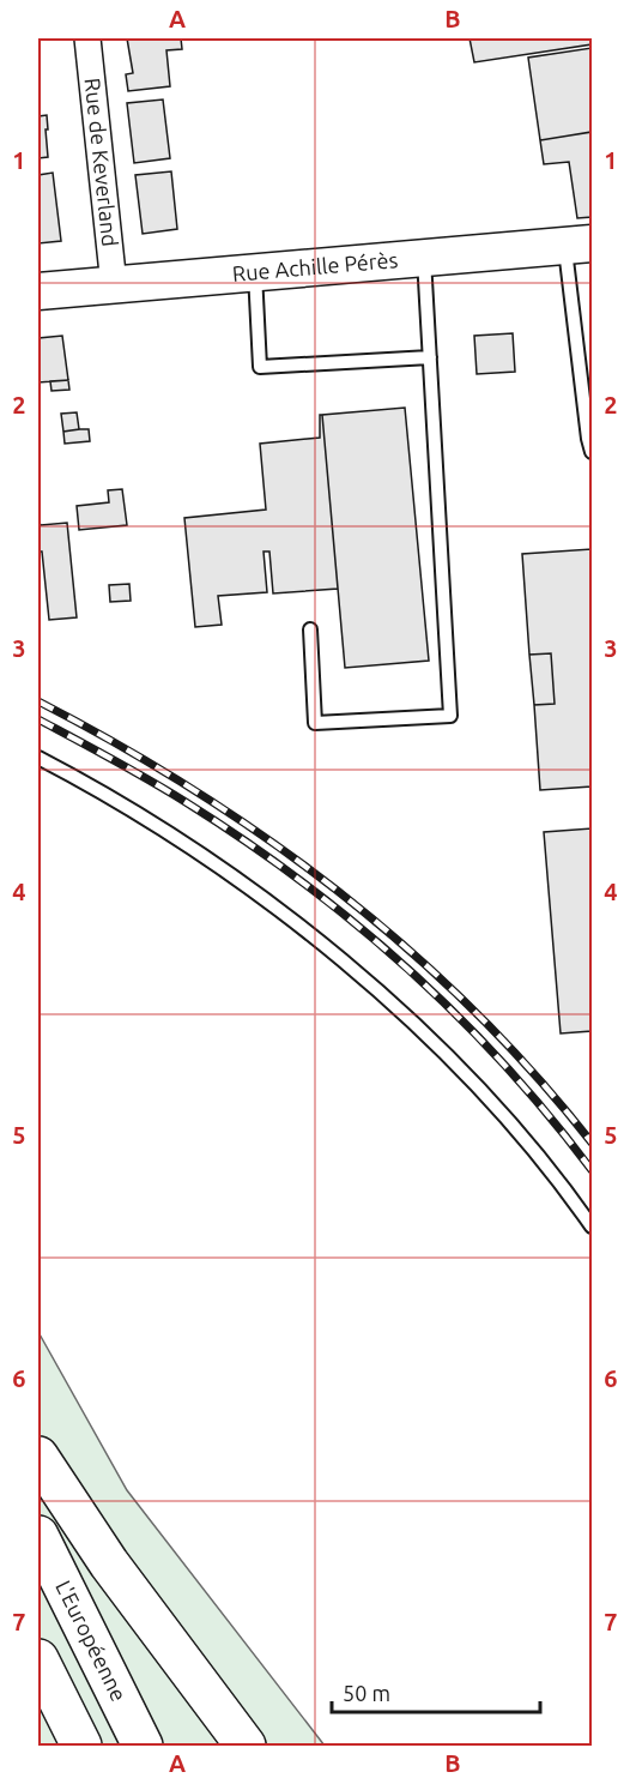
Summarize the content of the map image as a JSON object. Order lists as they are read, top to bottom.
{
  "streets": {
    "highway": ["L'Européenne"],
    "street": ["Rue de Keverland", "Rue Achille Pérès"]
  },
  "crossings": [
    ["Rue de Keverland", "Rue Achille Pérès"]
  ],
  "scale_bar": "50 m",
  "grid": {
    "columns": ["A", "B"],
    "rows": [
      "1",
      "2",
      "3",
      "4",
      "5",
      "6",
      "7"
    ]
  }
}
